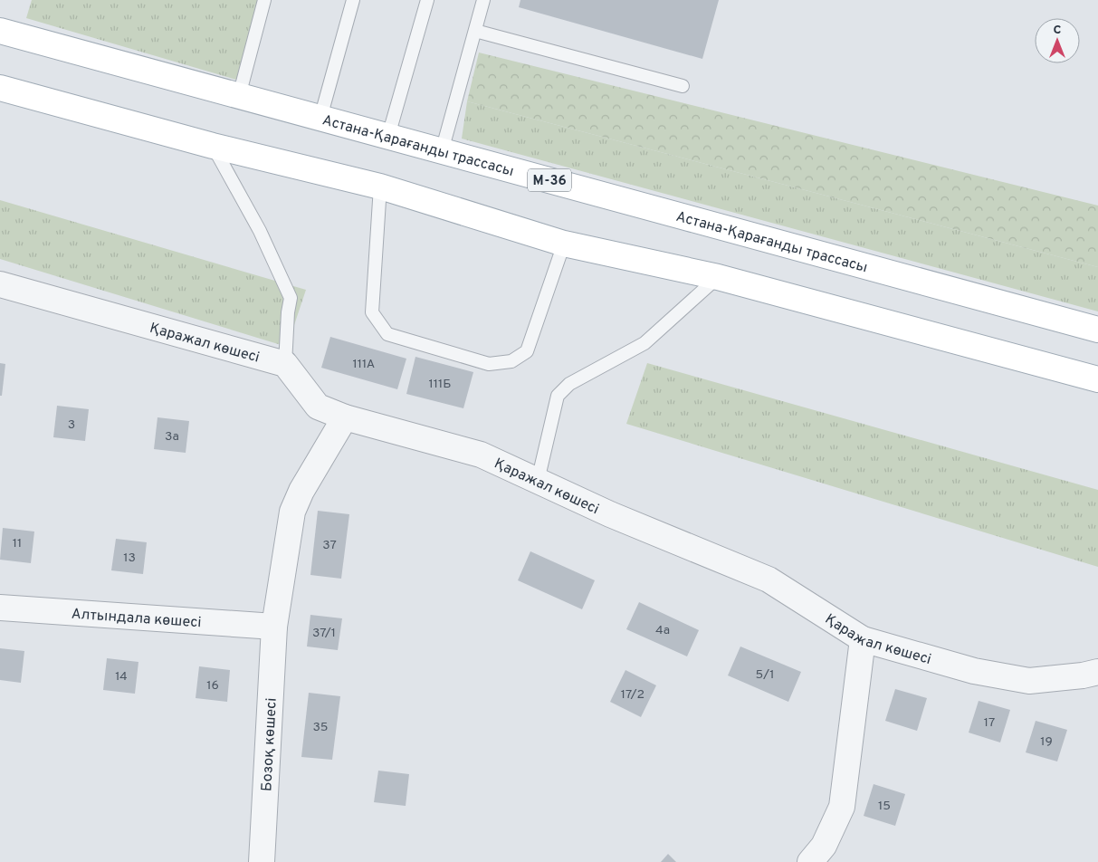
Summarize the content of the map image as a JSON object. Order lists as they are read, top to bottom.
{
  "streets": {
    "main road": ["Астана-Қарағанды трассасы", "M-36"],
    "street": ["Қаражал көшесі", "Алтындала көшесі", "Бозоқ көшесі"]
  },
  "crossings": [
    ["Қаражал көшесі", "Бозоқ көшесі"],
    ["Алтындала көшесі", "Бозоқ көшесі"]
  ],
  "house_numbers": [
    "111А",
    "111Б",
    "3",
    "3а",
    "11",
    "37",
    "13",
    "4а",
    "37/1",
    "5/1",
    "14",
    "16",
    "17/2",
    "17",
    "35",
    "19",
    "15"
  ],
  "north": "top"
}
